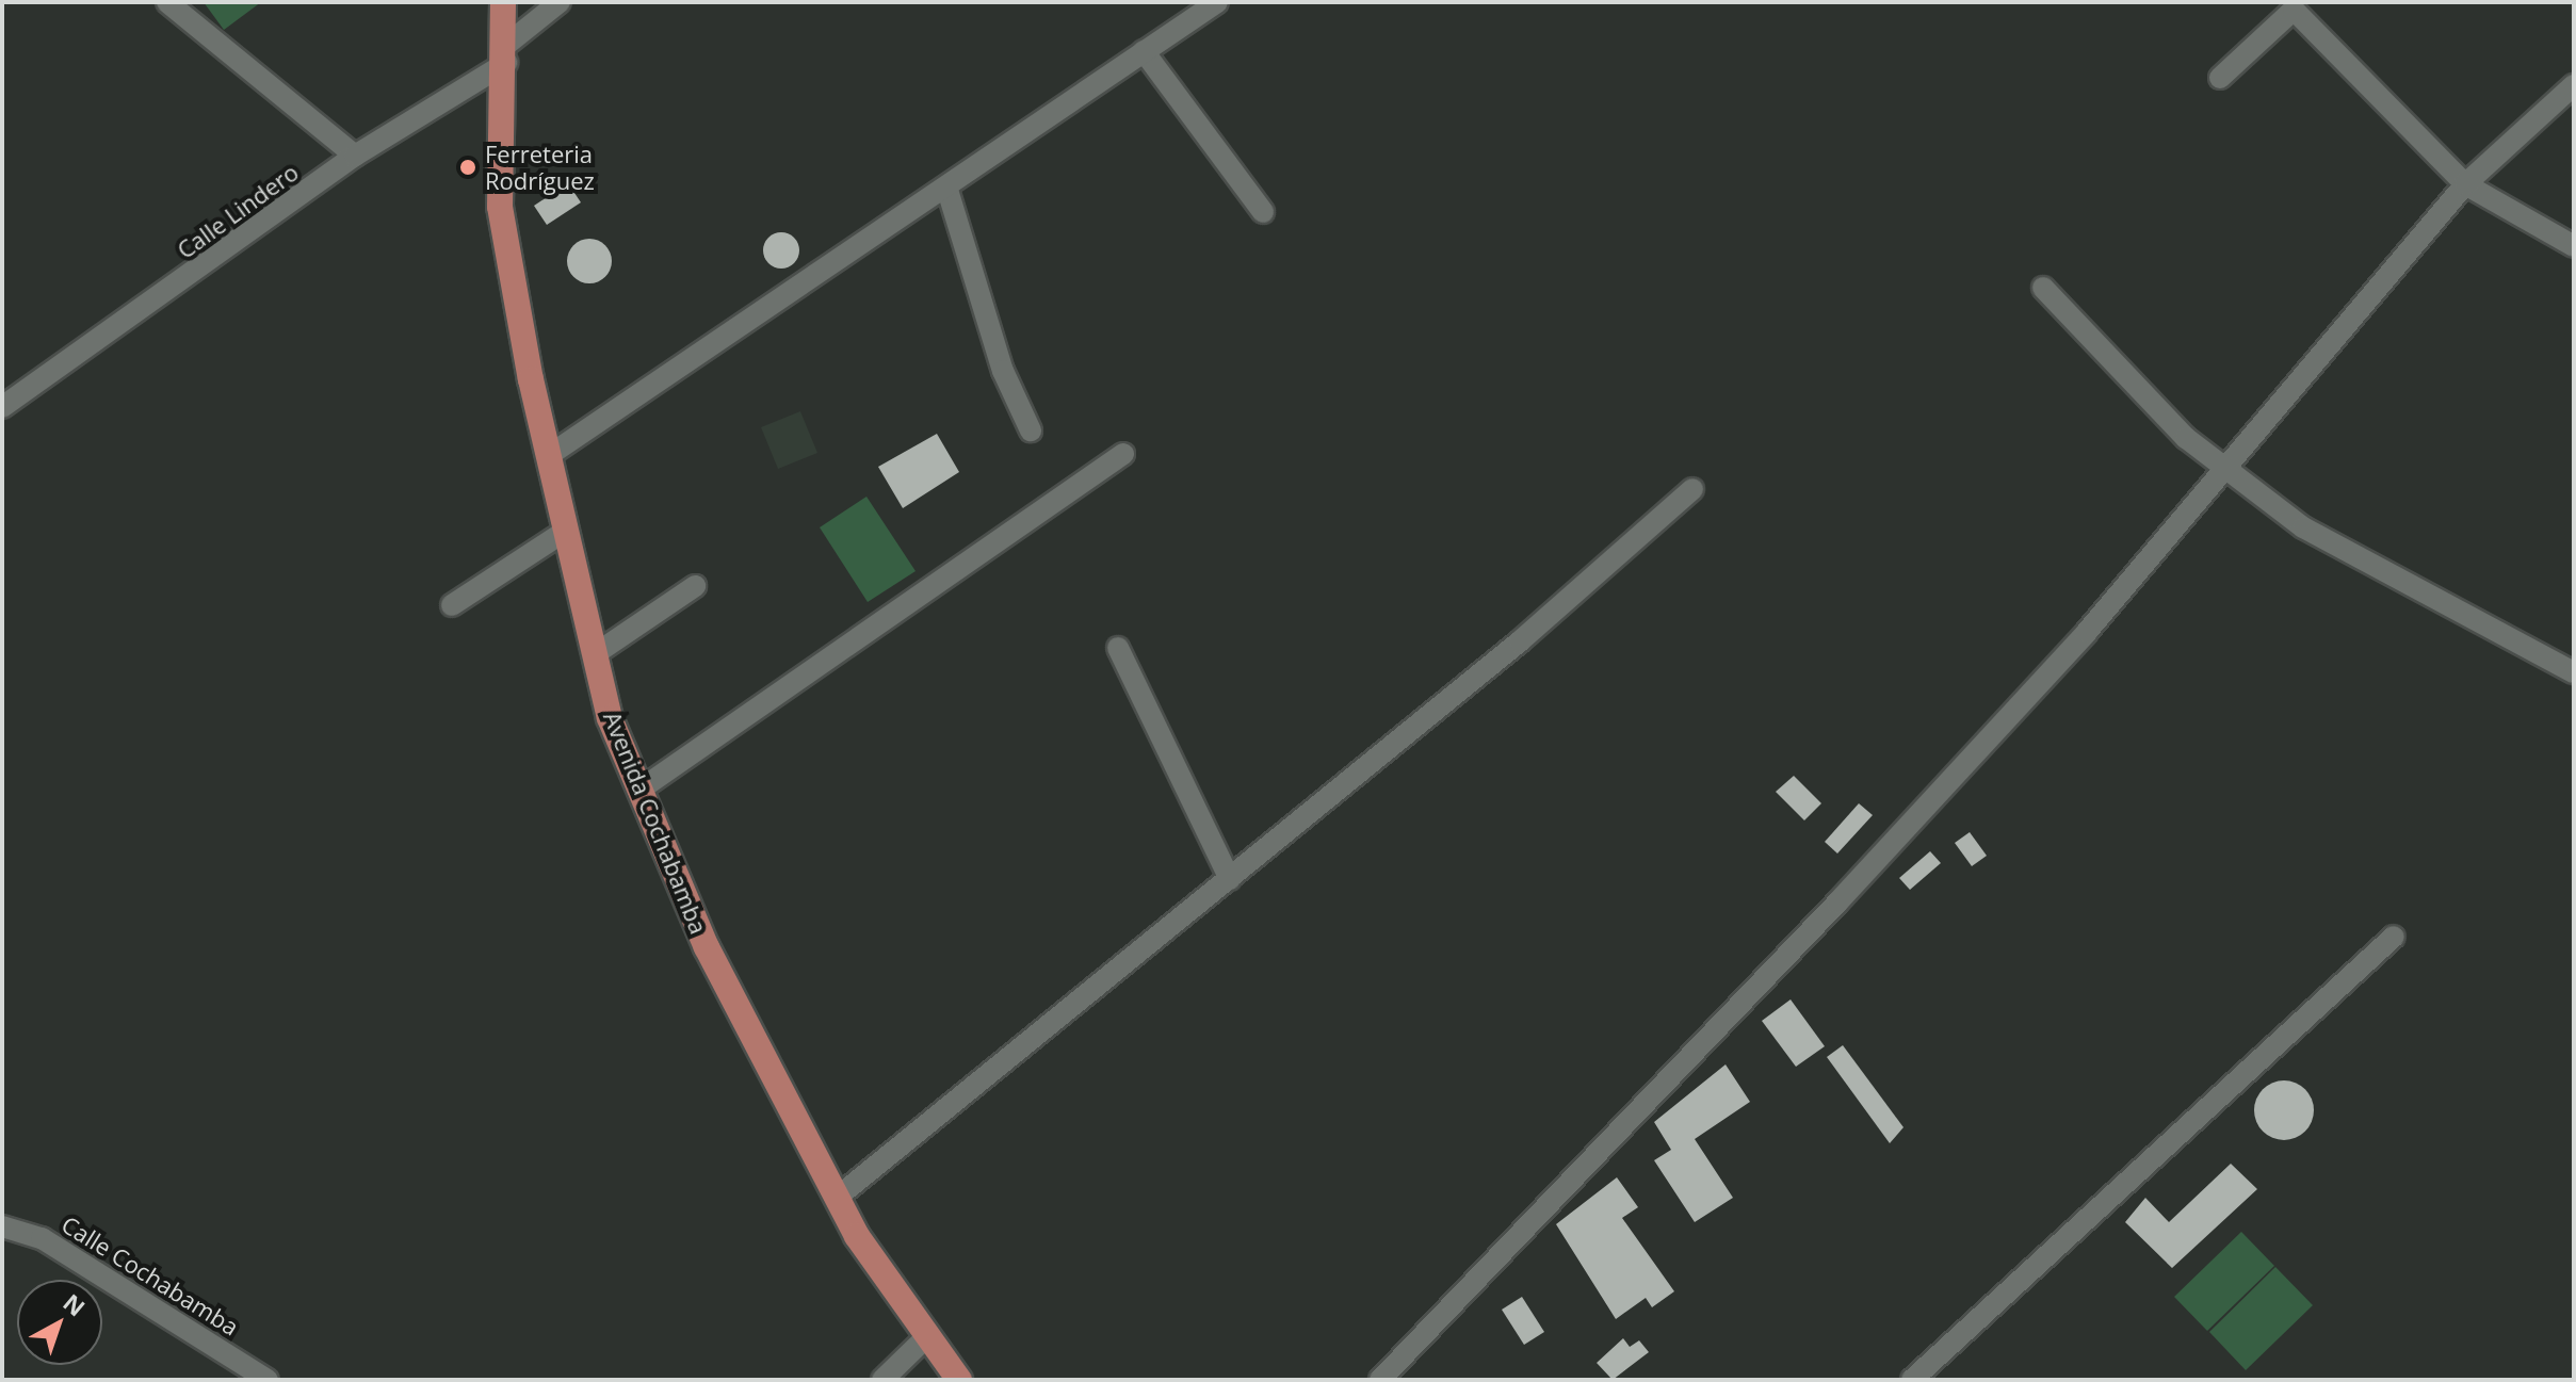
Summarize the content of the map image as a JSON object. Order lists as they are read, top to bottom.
{
  "streets": {
    "main road": ["Avenida Cochabamba"],
    "street": ["Calle Lindero", "Calle Cochabamba"]
  },
  "crossings": [
    ["Calle Lindero", "Avenida Cochabamba"]
  ],
  "places": ["Ferreteria Rodríguez"],
  "north": "top right"
}
